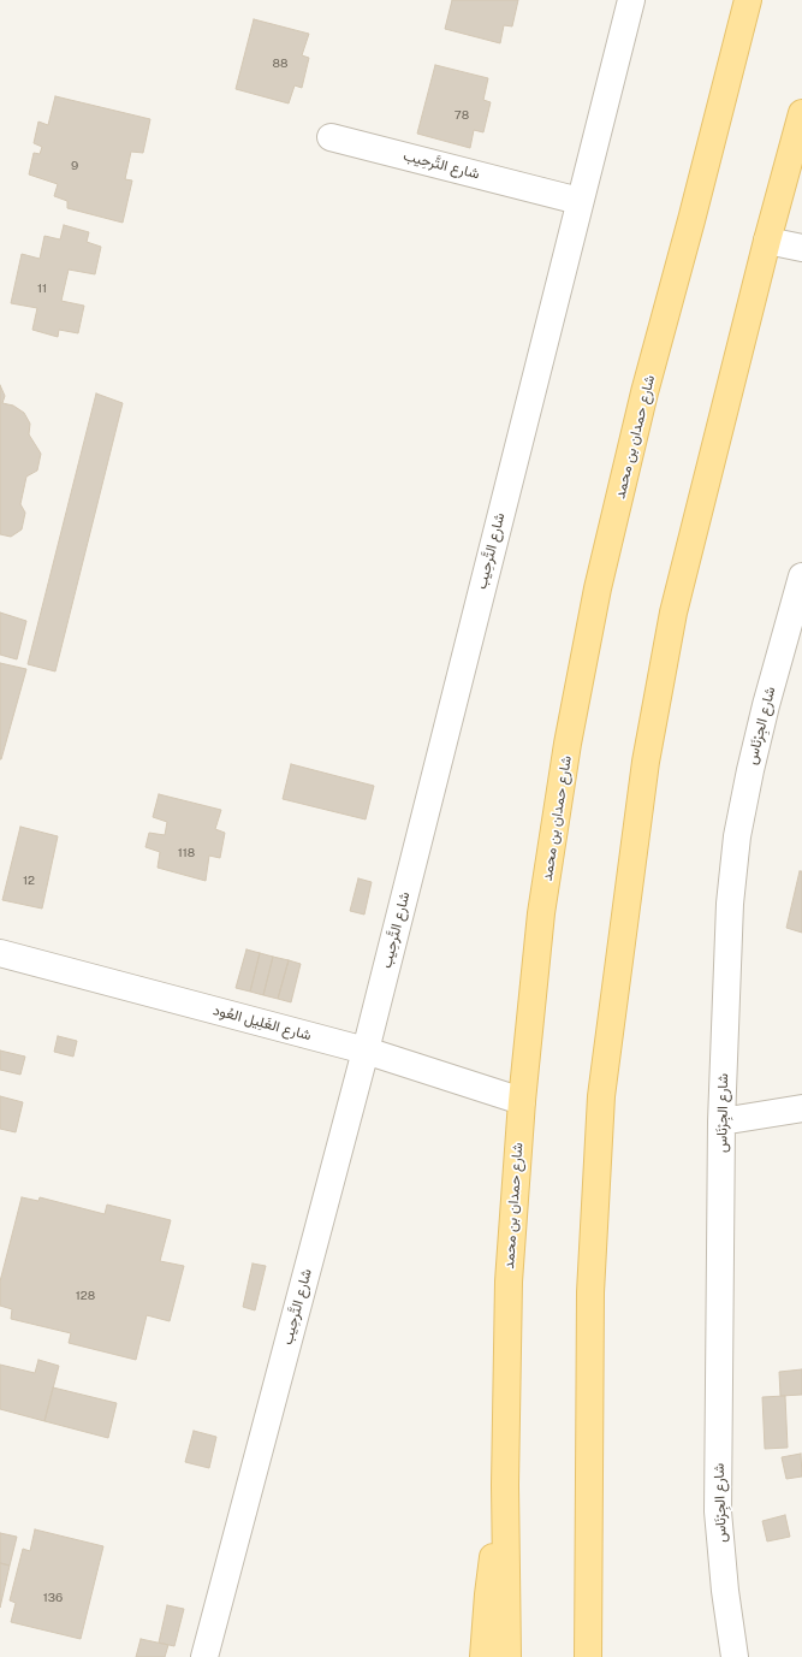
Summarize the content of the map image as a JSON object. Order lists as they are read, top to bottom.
{
  "streets": {
    "main road": ["شارع حمدان بن محمد"],
    "street": ["شارع التَّرحِيب", "شارع الجِرْنَاس", "شارع الغَلِيل العُود"]
  },
  "crossings": [
    ["شارع التَّرحِيب", "شارع الغَلِيل العُود"],
    ["شارع حمدان بن محمد", "شارع الغَلِيل العُود"]
  ],
  "house_numbers": [
    "88",
    "78",
    "9",
    "11",
    "118",
    "12",
    "128",
    "136"
  ]
}
